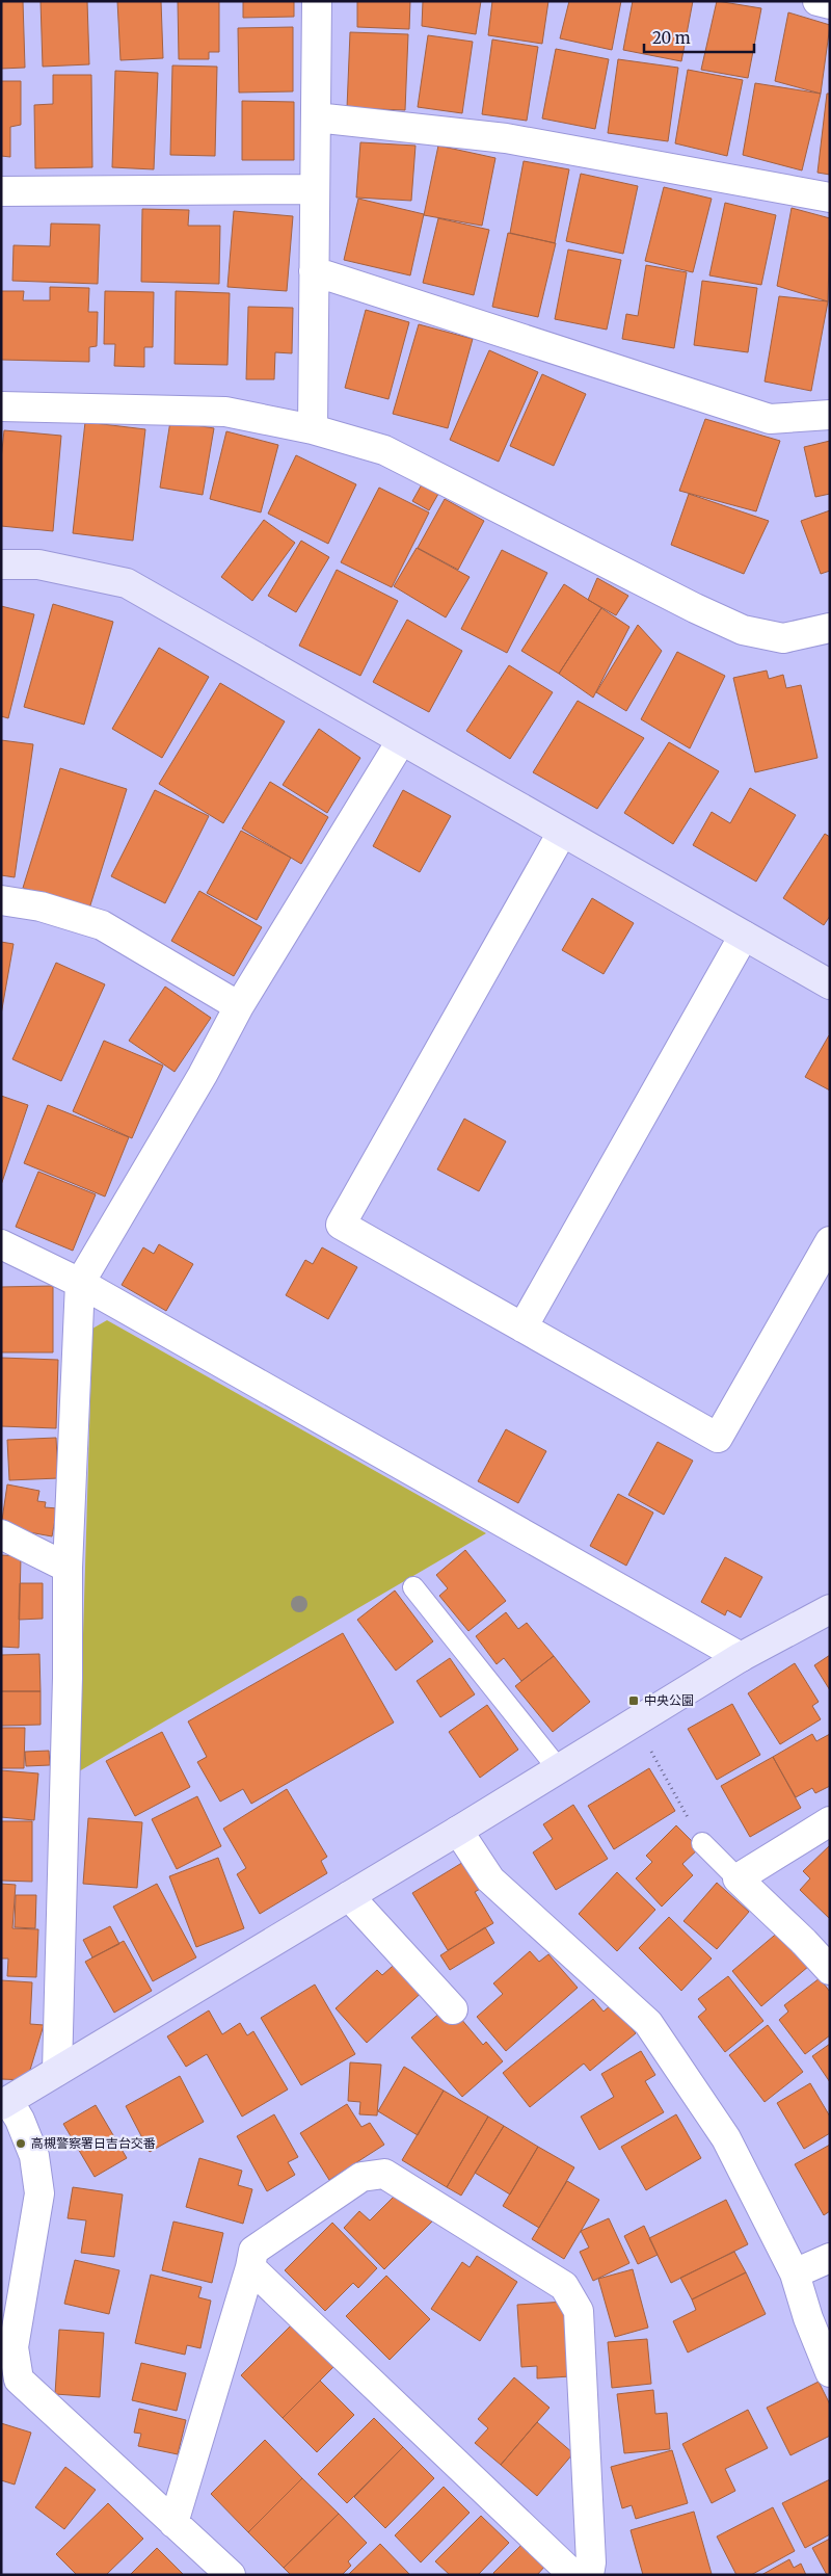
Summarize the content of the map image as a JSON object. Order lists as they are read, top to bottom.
{
  "places": {
    "transit": ["中央公園"],
    "other": ["高槻警察署日吉台交番"]
  },
  "scale_bar": "20 m"
}
